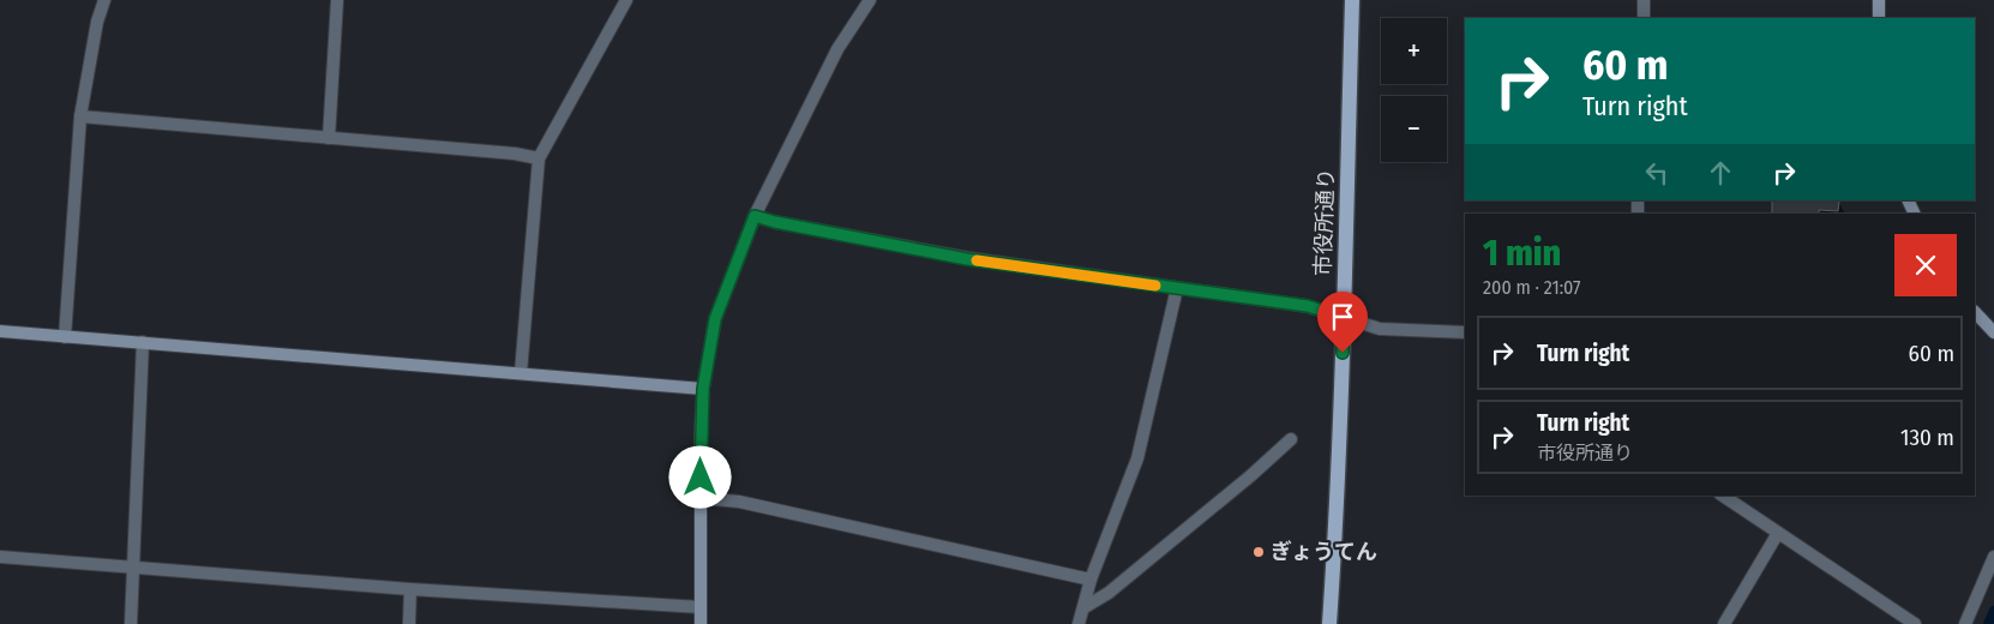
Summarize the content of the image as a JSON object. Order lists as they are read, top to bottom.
{
  "streets": {
    "main road": ["市役所通り"]
  },
  "places": ["ぎょうてん"],
  "page": {
    "map_buttons": ["+", "−"],
    "turn": ["60 m", "Turn right"],
    "heading": ["1 min", "200 m · 21:07"],
    "list": [
      {
        "name": "Turn right",
        "value": "60 m"
      },
      {
        "name": "Turn right",
        "note": "市役所通り",
        "value": "130 m"
      }
    ]
  }
}
